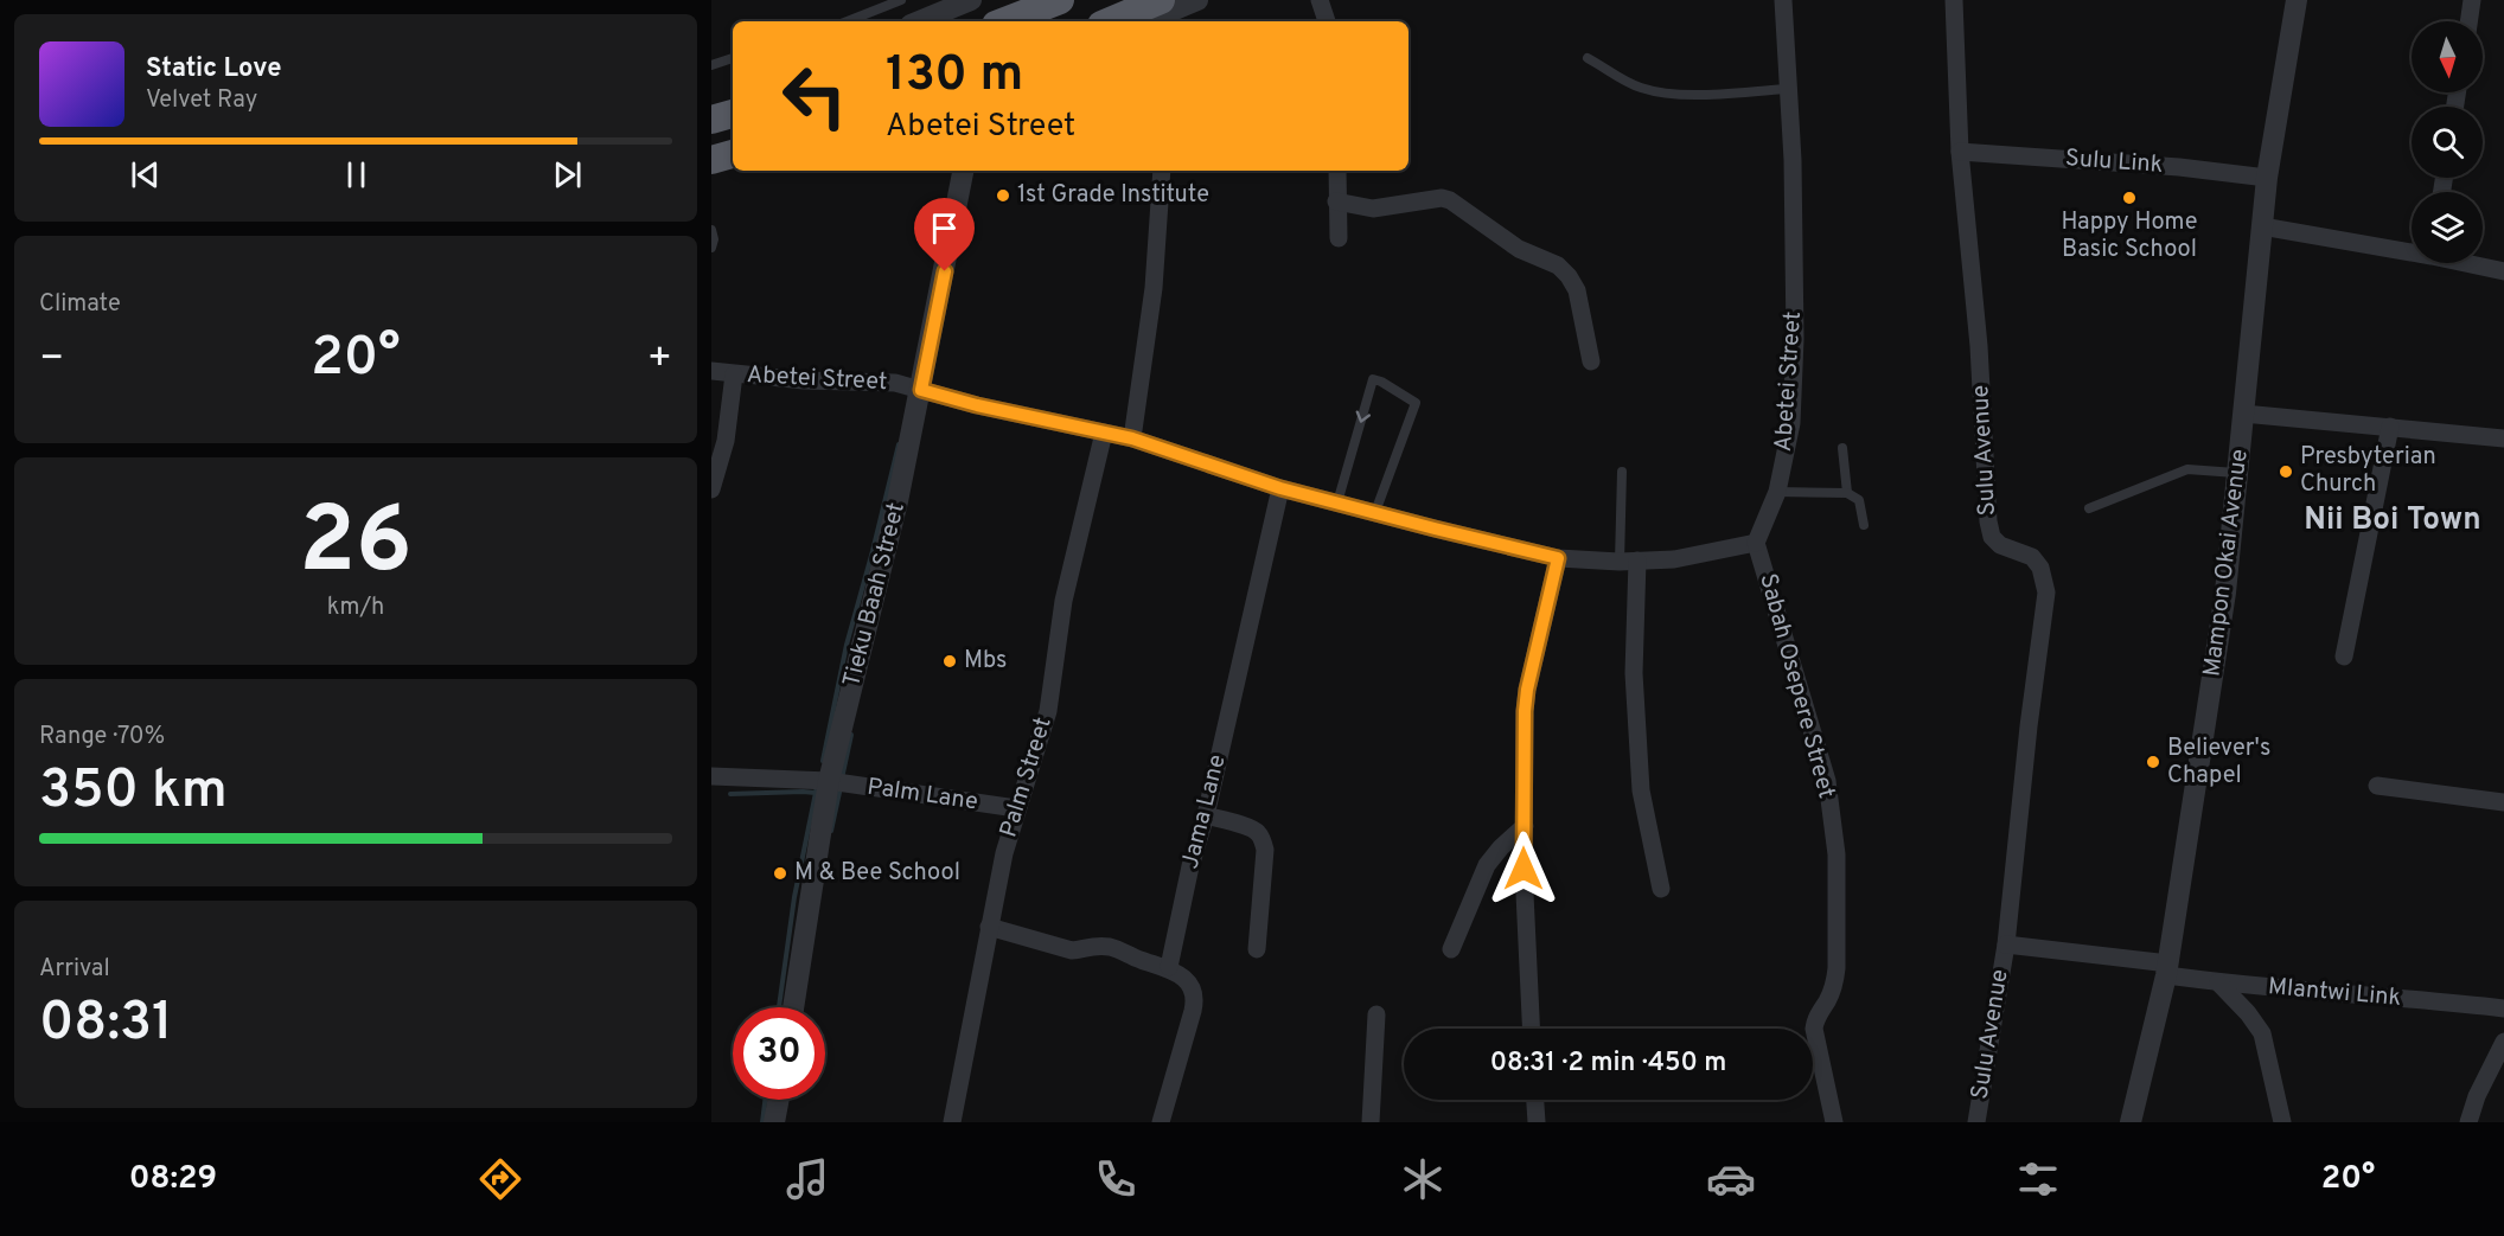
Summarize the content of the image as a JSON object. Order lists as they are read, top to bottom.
{
  "streets": {
    "street": [
      "Sulu Link",
      "Abetei Street",
      "Sulu Avenue",
      "Mampon Okai Avenue",
      "Tieku Baah Street",
      "Sabah Osepere Street",
      "Palm Street",
      "Palm Lane",
      "Jama Lane",
      "Mlantwi Link"
    ]
  },
  "crossings": [
    ["Sulu Link", "Sulu Avenue"],
    ["Sulu Link", "Mampon Okai Avenue"],
    ["Abetei Street", "Tieku Baah Street"],
    ["Abetei Street", "Sabah Osepere Street"],
    ["Abetei Street", "Palm Street"],
    ["Abetei Street", "Jama Lane"],
    ["Sulu Avenue", "Mlantwi Link"],
    ["Mampon Okai Avenue", "Mlantwi Link"],
    ["Tieku Baah Street", "Palm Lane"],
    ["Palm Street", "Palm Lane"]
  ],
  "districts": ["Nii Boi Town"],
  "places": [
    "1st Grade Institute",
    "Happy Home Basic School",
    "Presbyterian Church",
    "Mbs",
    "Believer's Chapel",
    "M & Bee School"
  ],
  "north": "bottom",
  "page": {
    "turn": ["130 m", "Abetei Street"],
    "song": ["Static Love", "Velvet Ray"],
    "tile": [
      "Climate",
      ["26", "km/h"],
      ["Range · 70%", "350 km"],
      ["Arrival", "08:31"]
    ],
    "heat": ["−", "20°", "+"],
    "limit": "30",
    "trip": "08:31 · 2 min · 450 m",
    "tabs": ["08:29", "20°"]
  }
}
